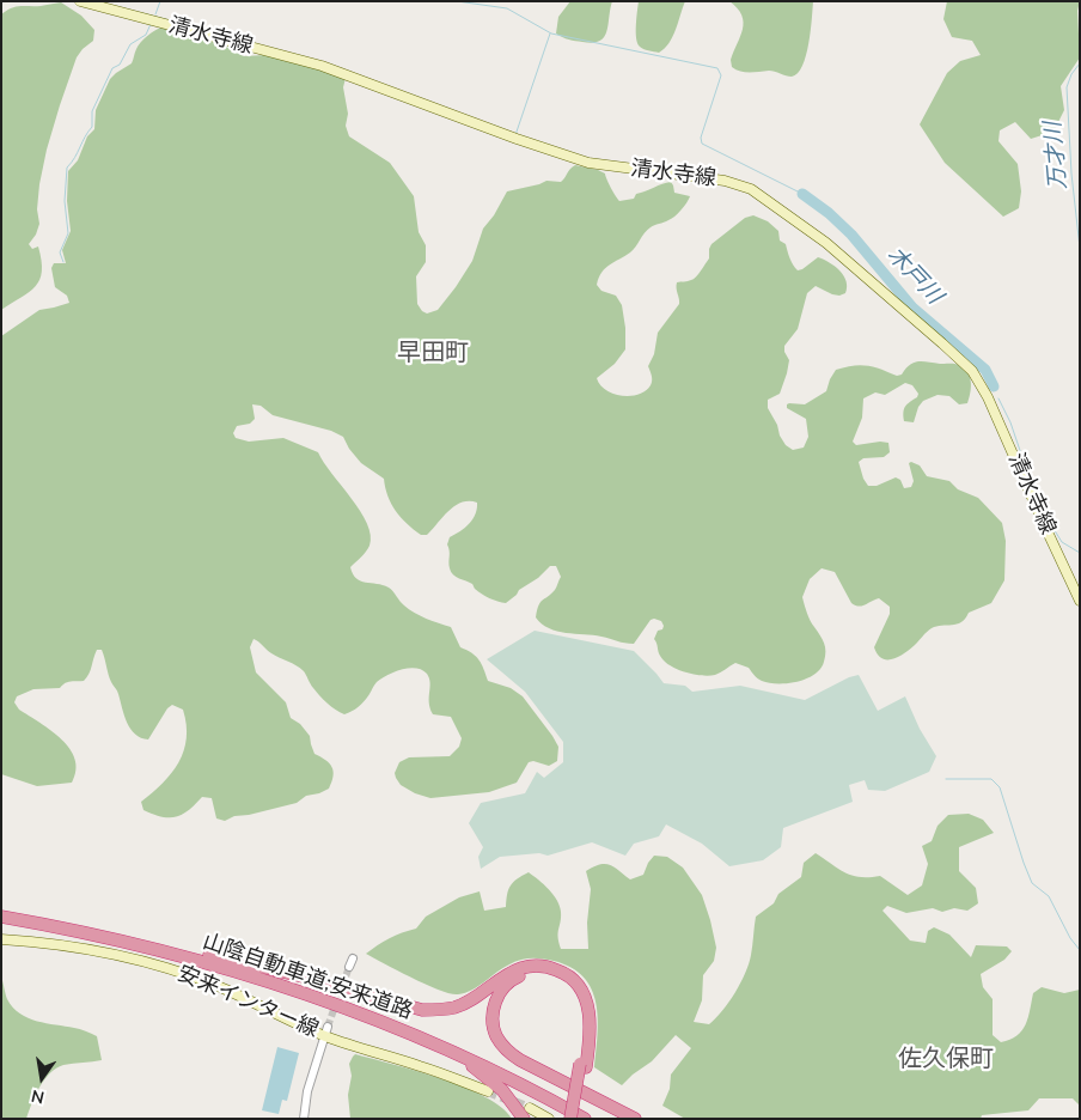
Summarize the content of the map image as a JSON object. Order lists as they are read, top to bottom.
{
  "streets": {
    "highway": ["山陰自動車道;安来道路"],
    "main road": ["清水寺線", "安来インター線"]
  },
  "districts": ["早田町", "佐久保町"],
  "water": ["万才川", "木戸川"],
  "north": "bottom"
}
